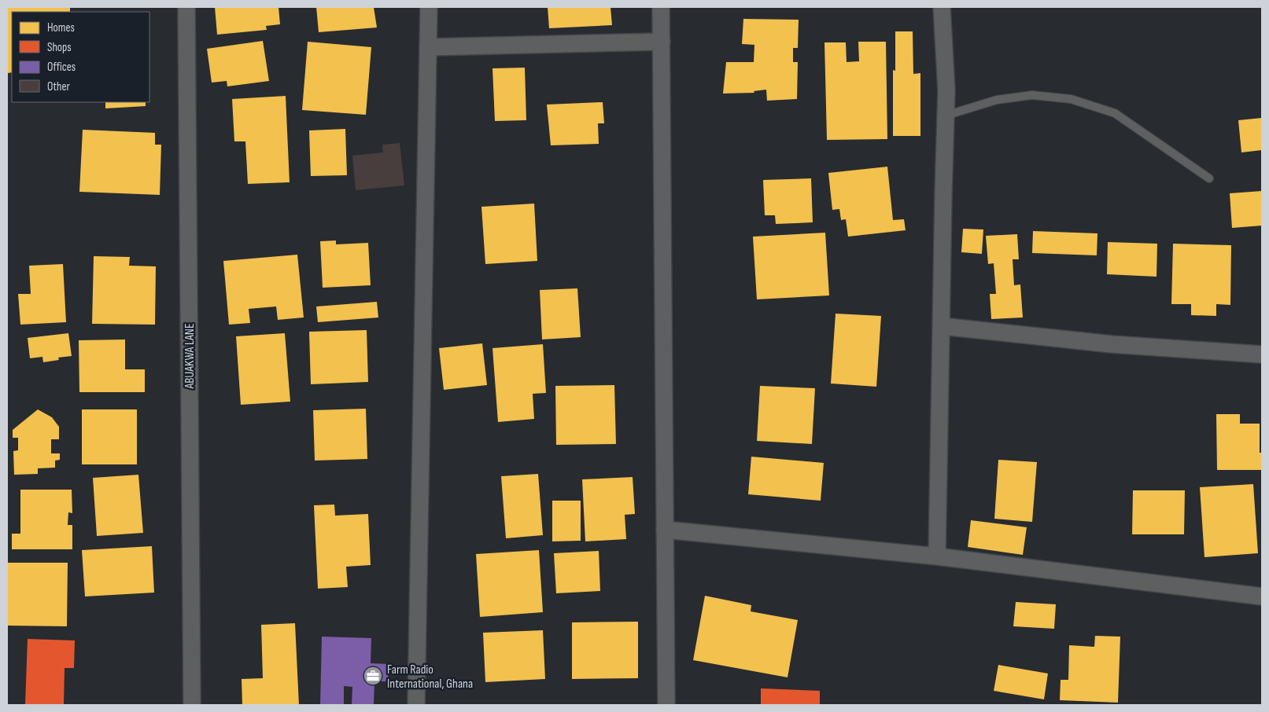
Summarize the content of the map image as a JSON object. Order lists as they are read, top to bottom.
{
  "streets": {
    "street": ["ABUAKWA LANE"]
  },
  "places": {
    "office": ["Farm Radio International, Ghana"]
  },
  "legend": [
    "Homes",
    "Shops",
    "Offices",
    "Other"
  ]
}
